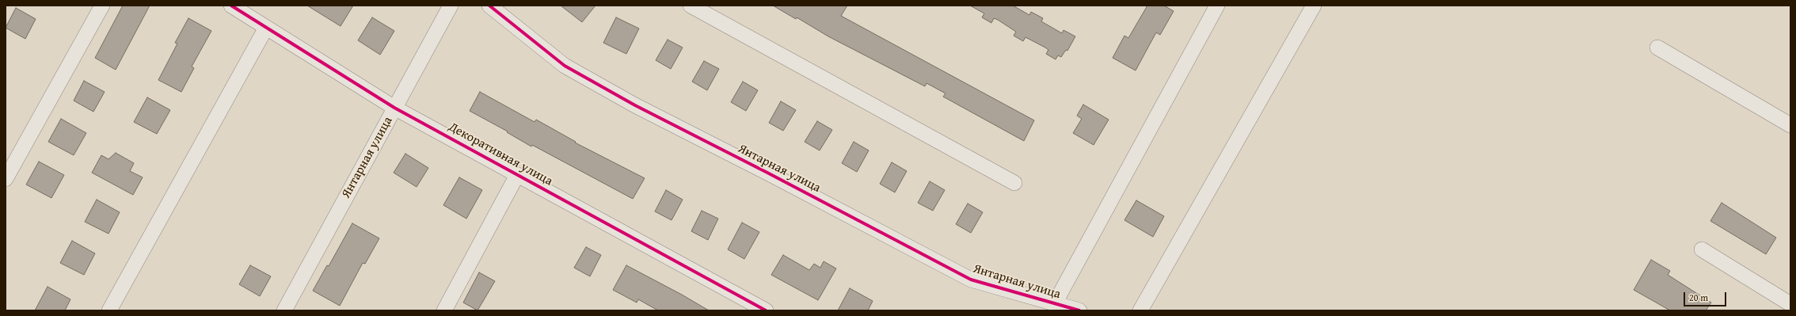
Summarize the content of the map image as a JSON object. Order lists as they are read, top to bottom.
{
  "streets": {
    "street": ["Декоративная улица", "Янтарная улица"]
  },
  "crossings": [
    ["Декоративная улица", "Янтарная улица"]
  ],
  "scale_bar": "20 m"
}
